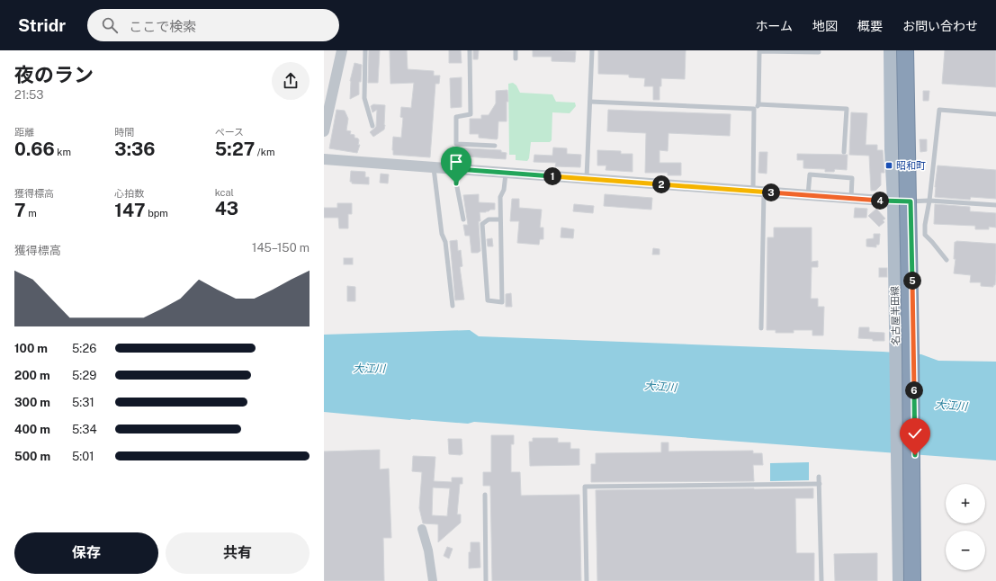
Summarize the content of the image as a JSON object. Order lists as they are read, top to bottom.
{
  "streets": {
    "main road": ["名古屋半田線"]
  },
  "water": ["大江川"],
  "places": {
    "transit": ["昭和町"]
  },
  "page": {
    "header": "Stridr",
    "search": "ここで検索",
    "nav": [
      "ホーム",
      "地図",
      "概要",
      "お問い合わせ"
    ],
    "heading": ["夜のラン", "21:53"],
    "stats": [
      ["距離", "0.66 km"],
      ["時間", "3:36"],
      ["ペース", "5:27 /km"],
      ["獲得標高", "7 m"],
      ["心拍数", "147 bpm"],
      ["kcal", "43"]
    ],
    "pins": [
      "1",
      "2",
      "3",
      "4",
      "5",
      "6"
    ],
    "chart": ["獲得標高", "145–150 m"],
    "list": [
      {
        "name": "100 m",
        "note": "5:26"
      },
      {
        "name": "200 m",
        "note": "5:29"
      },
      {
        "name": "300 m",
        "note": "5:31"
      },
      {
        "name": "400 m",
        "note": "5:34"
      },
      {
        "name": "500 m",
        "note": "5:01"
      }
    ],
    "map_buttons": ["+", "−"],
    "buttons": ["保存", "共有"]
  }
}
